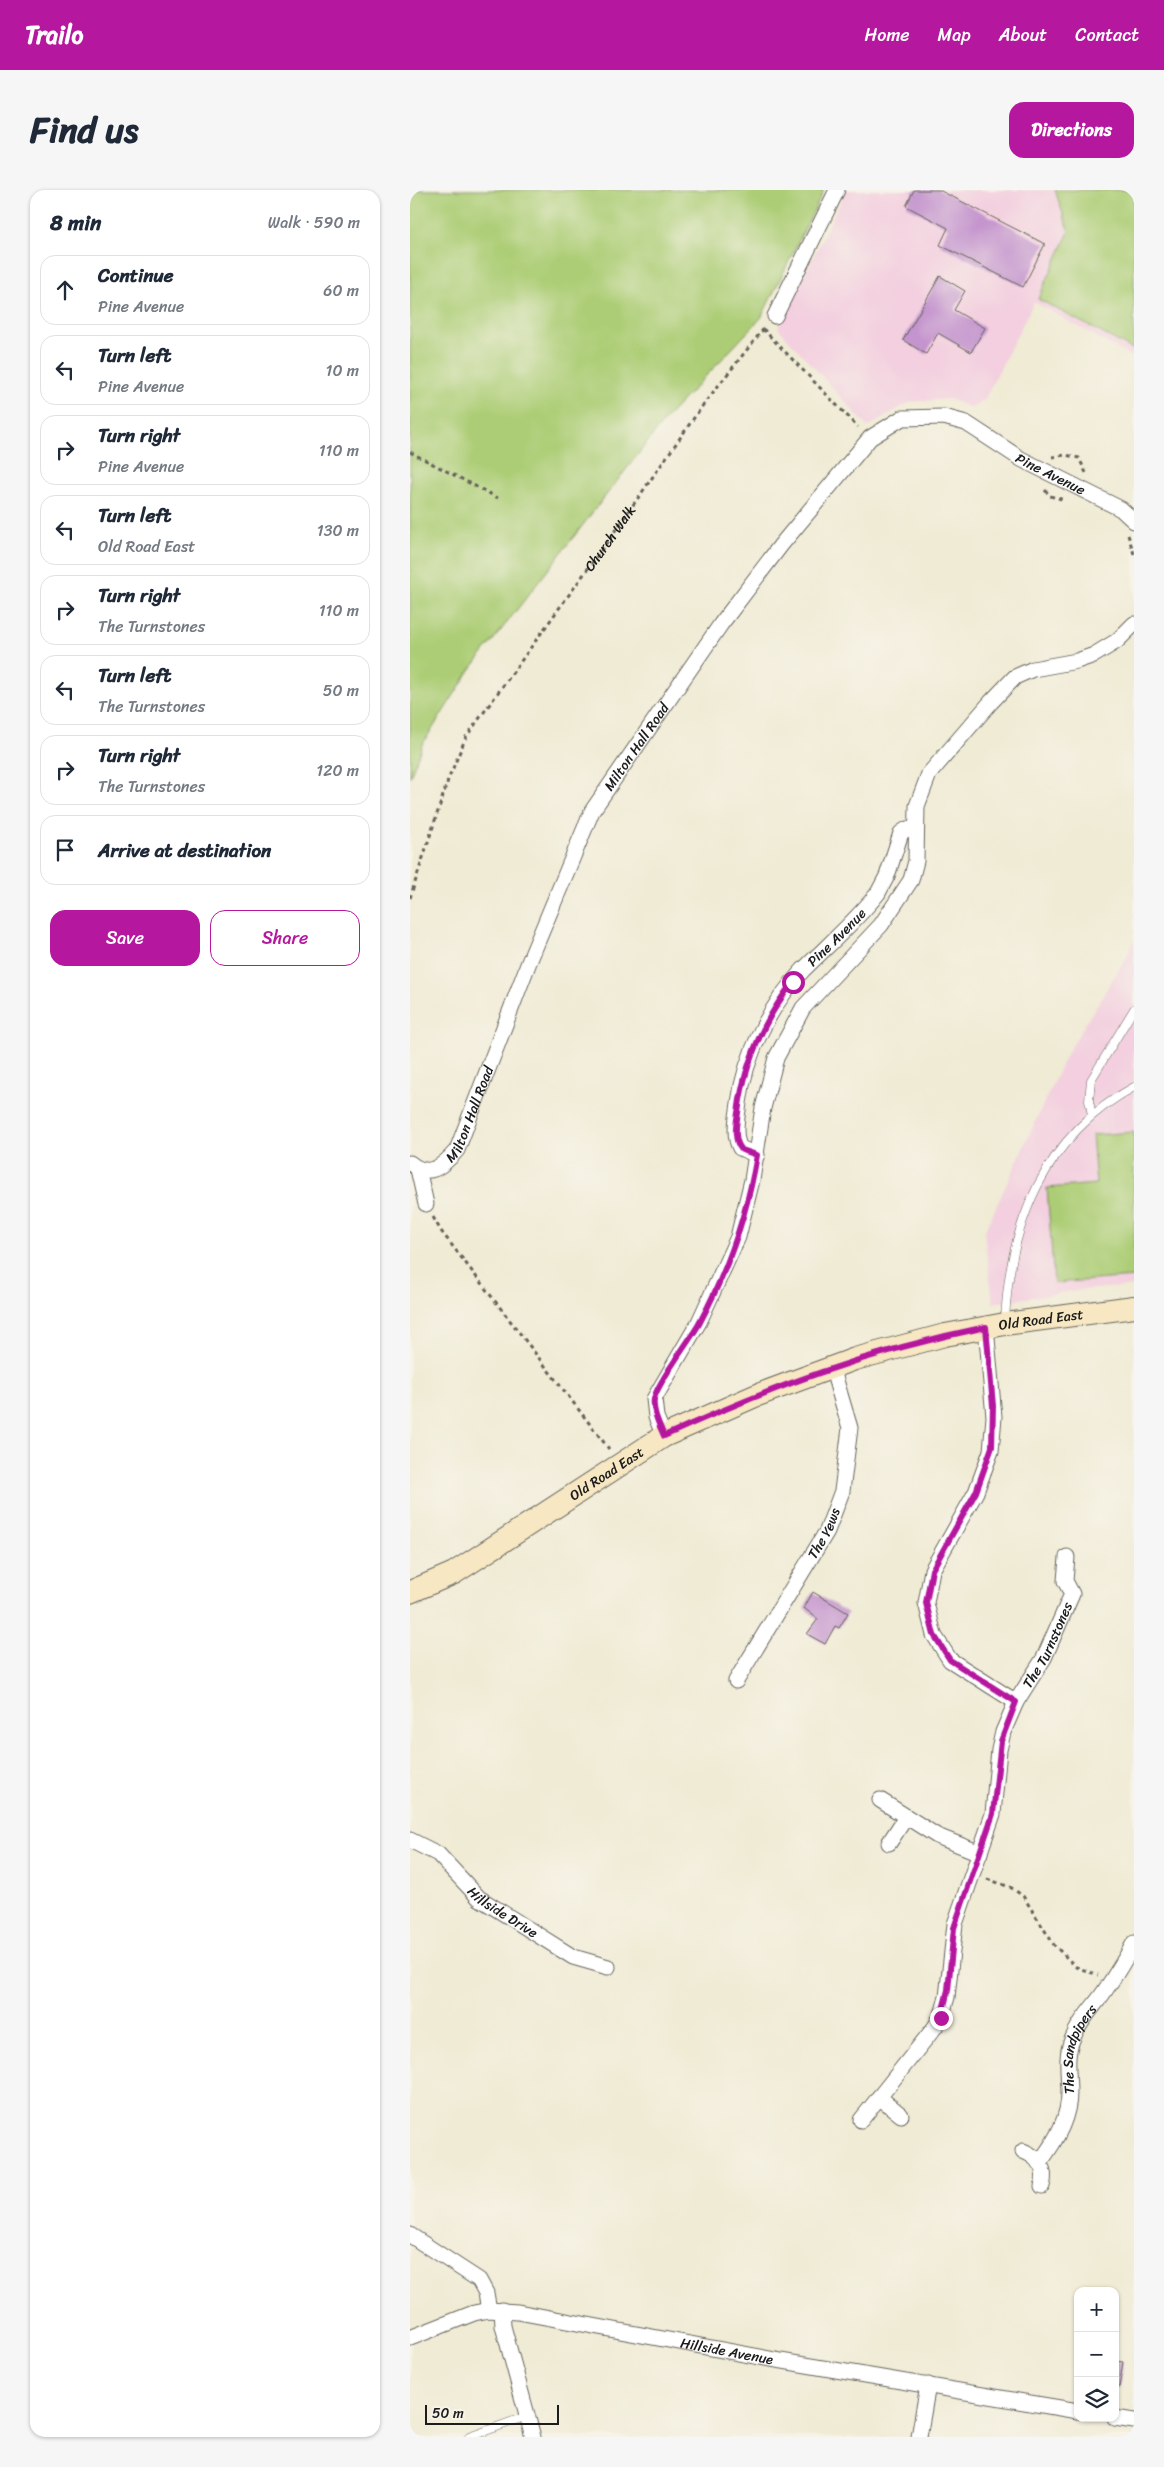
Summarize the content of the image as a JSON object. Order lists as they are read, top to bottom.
{
  "streets": {
    "main road": ["Old Road East"],
    "street": [
      "Pine Avenue",
      "Milton Hall Road",
      "The Yews",
      "The Turnstones",
      "Hillside Drive",
      "The Sandpipers",
      "Hillside Avenue"
    ],
    "path": ["Church Walk"]
  },
  "crossings": [
    ["Pine Avenue", "Milton Hall Road"],
    ["Pine Avenue", "Old Road East"],
    ["Old Road East", "The Yews"],
    ["Old Road East", "The Turnstones"]
  ],
  "scale_bar": "50 m",
  "page": {
    "header": "Trailo",
    "nav": [
      "Home",
      "Map",
      "About",
      "Contact"
    ],
    "title": "Find us",
    "buttons": [
      "Directions",
      ["Save", "Share"]
    ],
    "heading": ["8 min", "Walk · 590 m"],
    "list": [
      ["Continue", "Pine Avenue", "60 m"],
      ["Turn left", "Pine Avenue", "10 m"],
      ["Turn right", "Pine Avenue", "110 m"],
      ["Turn left", "Old Road East", "130 m"],
      ["Turn right", "The Turnstones", "110 m"],
      ["Turn left", "The Turnstones", "50 m"],
      ["Turn right", "The Turnstones", "120 m"],
      "Arrive at destination"
    ],
    "map_buttons": ["+", "−"],
    "scale": "50 m"
  }
}
